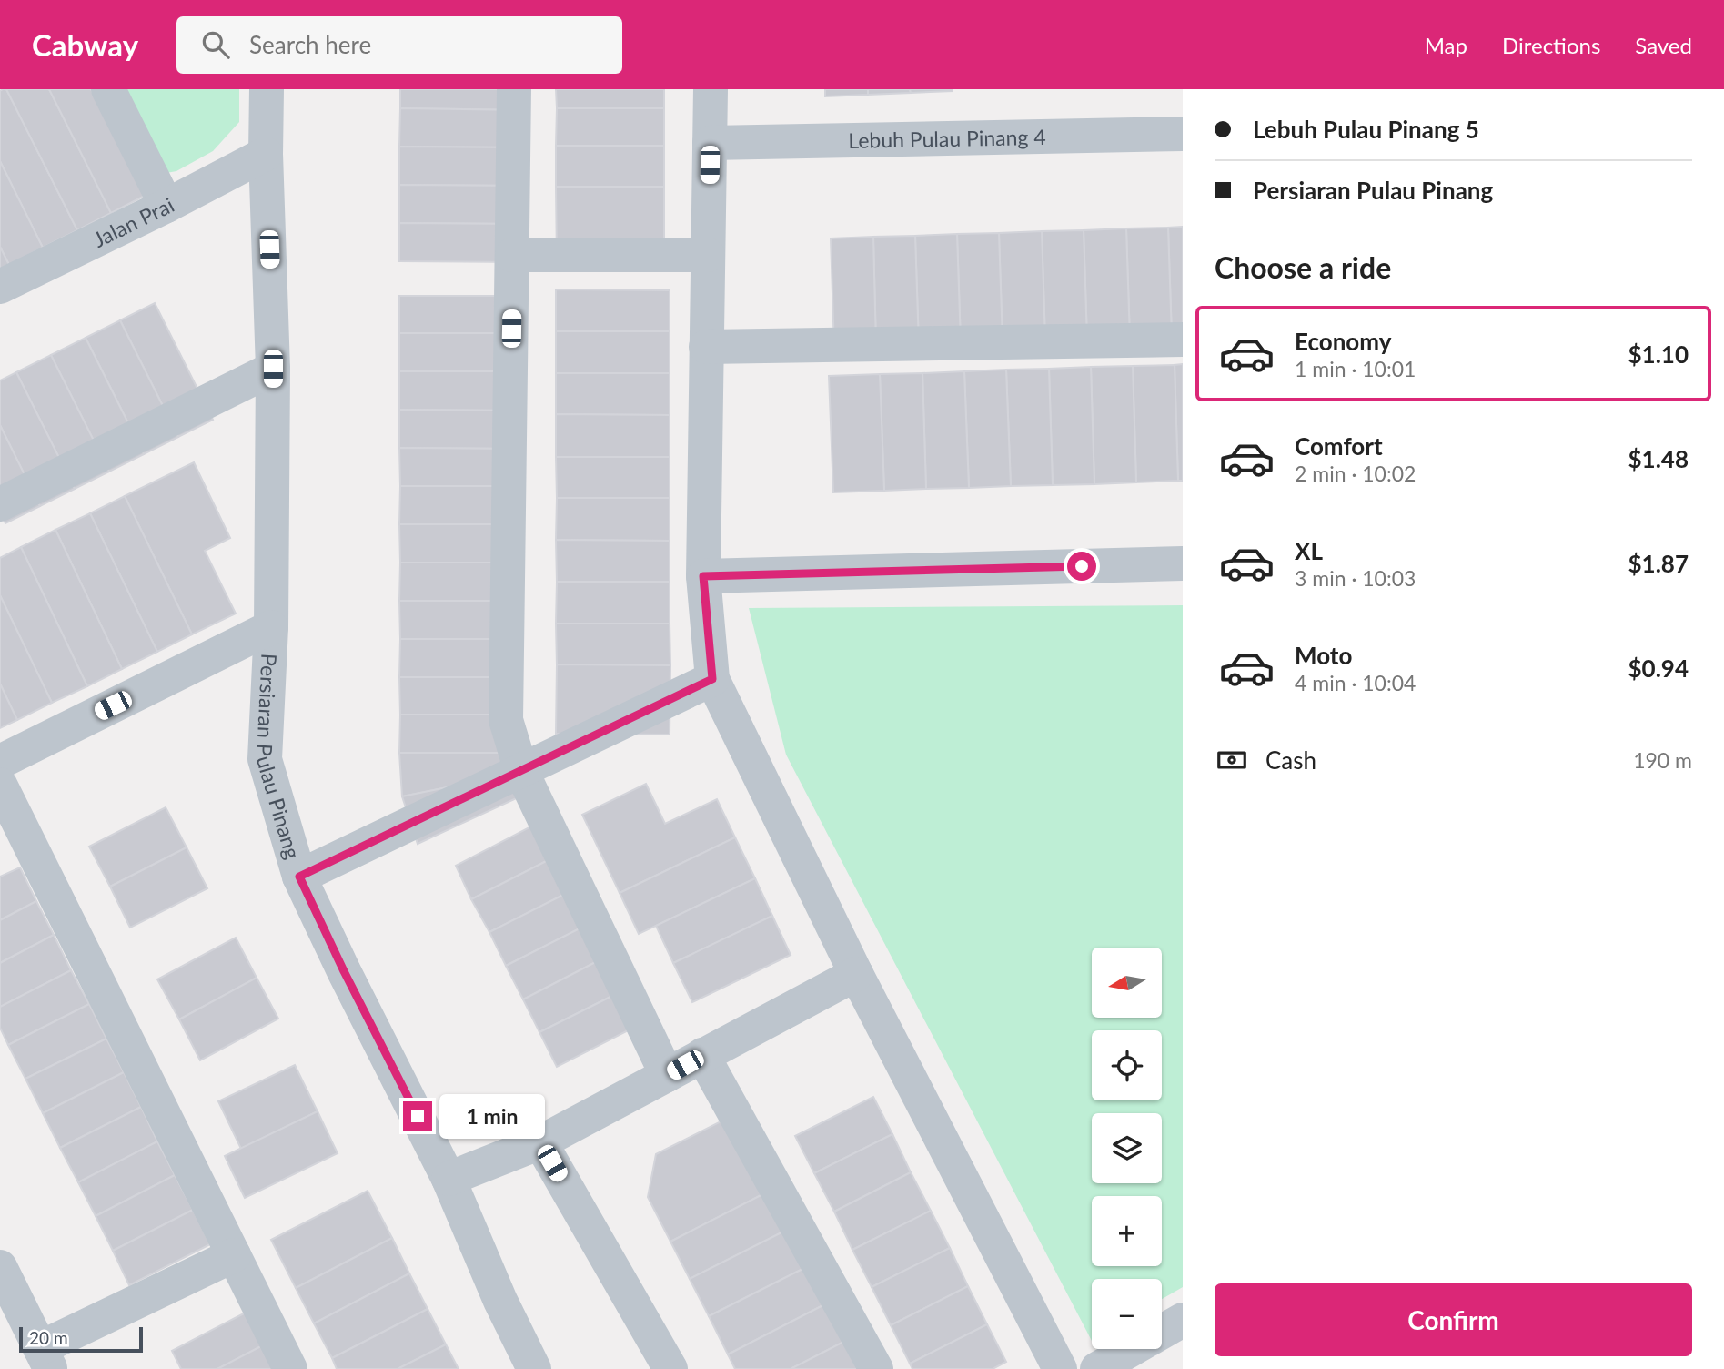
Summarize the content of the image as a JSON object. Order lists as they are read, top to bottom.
{
  "streets": {
    "street": ["Lebuh Pulau Pinang 4", "Jalan Prai", "Persiaran Pulau Pinang"]
  },
  "crossings": [
    ["Jalan Prai", "Persiaran Pulau Pinang"]
  ],
  "scale_bar": "20 m",
  "north": "left",
  "page": {
    "header": "Cabway",
    "search": "Search here",
    "nav": ["Map", "Directions", "Saved"],
    "banner": ["Lebuh Pulau Pinang 5", "Persiaran Pulau Pinang"],
    "heading": "Choose a ride",
    "list": [
      {
        "name": "Economy",
        "note": "1 min · 10:01",
        "value": "$1.10"
      },
      {
        "name": "Comfort",
        "note": "2 min · 10:02",
        "value": "$1.48"
      },
      {
        "name": "XL",
        "note": "3 min · 10:03",
        "value": "$1.87"
      },
      {
        "name": "Moto",
        "note": "4 min · 10:04",
        "value": "$0.94"
      }
    ],
    "pay": ["Cash", "190 m"],
    "map_buttons": ["+", "−"],
    "bubble": "1 min",
    "buttons": "Confirm",
    "scale": "20 m"
  }
}
